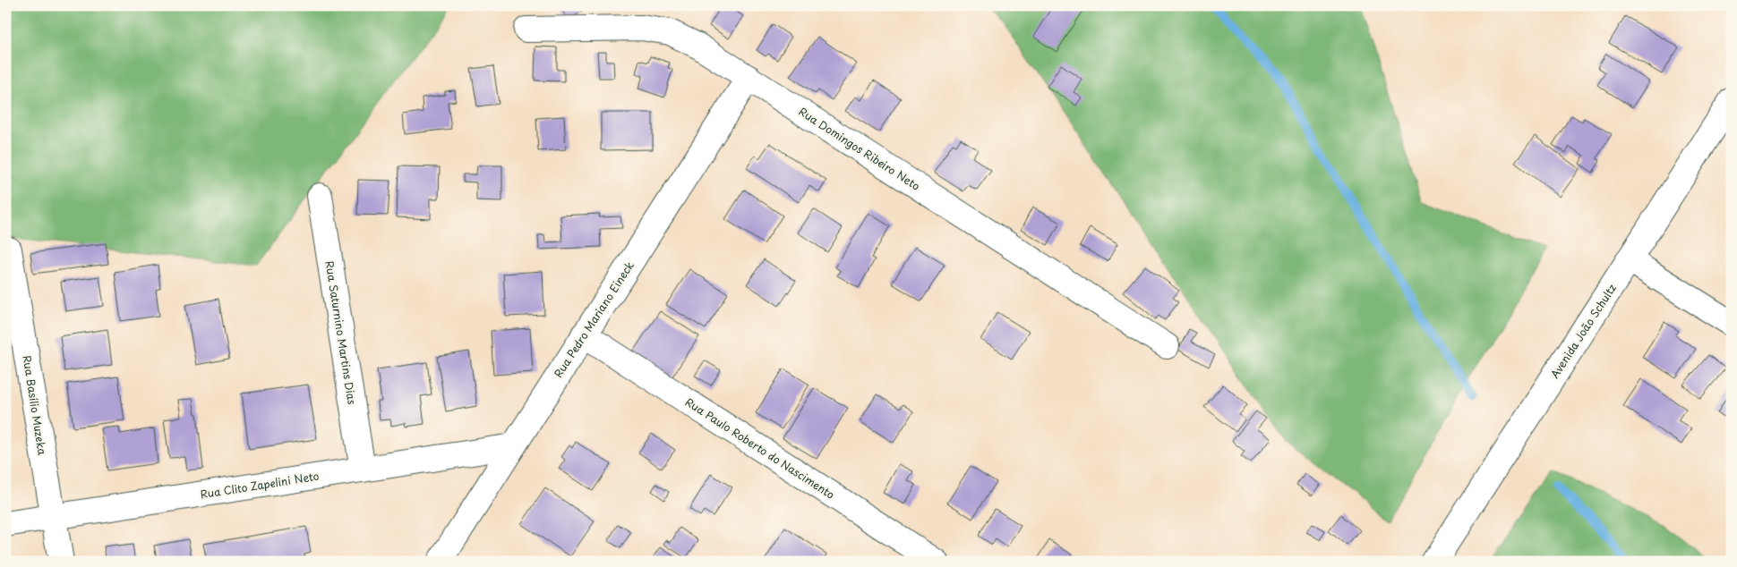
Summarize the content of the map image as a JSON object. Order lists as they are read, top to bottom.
{
  "streets": {
    "street": [
      "Rua Domingos Ribeiro Neto",
      "Rua Pedro Mariano Eineck",
      "Avenida João Schultz",
      "Rua Saturnino Martins Dias",
      "Rua Basílio Muzeka",
      "Rua Paulo Roberto do Nascimento",
      "Rua Clito Zapelini Neto"
    ]
  },
  "crossings": [
    ["Rua Domingos Ribeiro Neto", "Rua Pedro Mariano Eineck"],
    ["Rua Pedro Mariano Eineck", "Rua Paulo Roberto do Nascimento"],
    ["Rua Pedro Mariano Eineck", "Rua Clito Zapelini Neto"],
    ["Rua Saturnino Martins Dias", "Rua Clito Zapelini Neto"],
    ["Rua Basílio Muzeka", "Rua Clito Zapelini Neto"]
  ]
}
